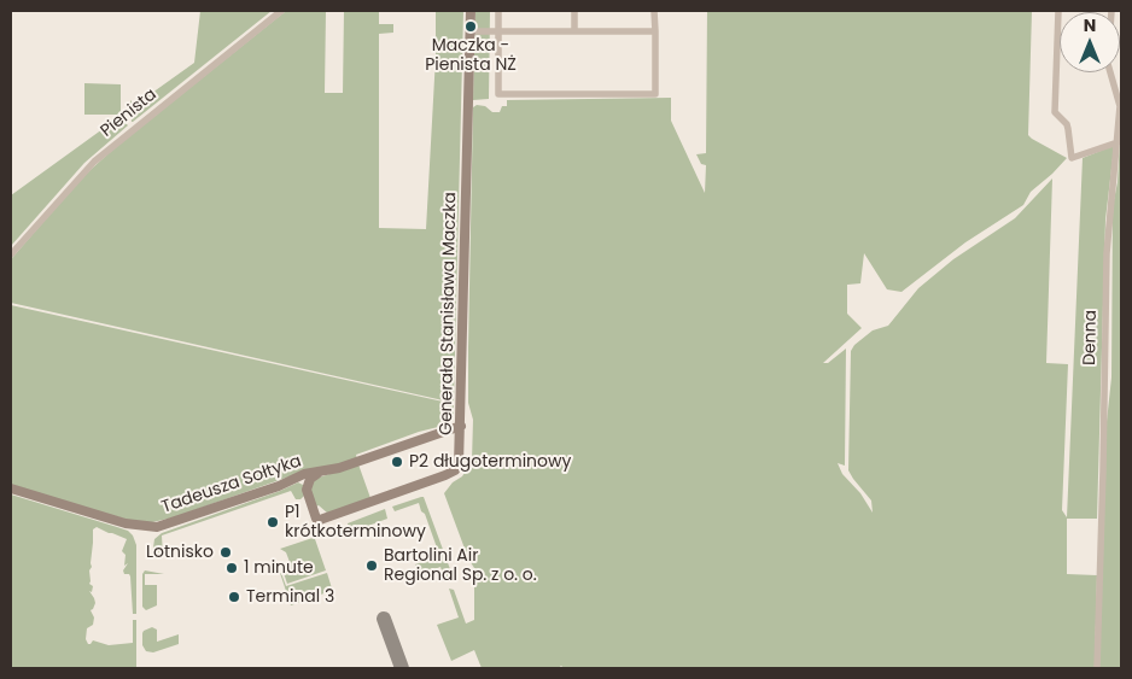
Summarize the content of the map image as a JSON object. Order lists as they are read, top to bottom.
{
  "streets": {
    "street": [
      "Pienista",
      "Generała Stanisława Maczka",
      "Denna",
      "Tadeusza Sołtyka"
    ]
  },
  "crossings": [
    ["Generała Stanisława Maczka", "Tadeusza Sołtyka"]
  ],
  "places": [
    "Maczka - Pienista NŻ",
    "P2 długoterminowy",
    "P1 krótkoterminowy",
    "Lotnisko",
    "Bartolini Air Regional Sp. z o. o.",
    "1 minute",
    "Terminal 3"
  ],
  "north": "top"
}
